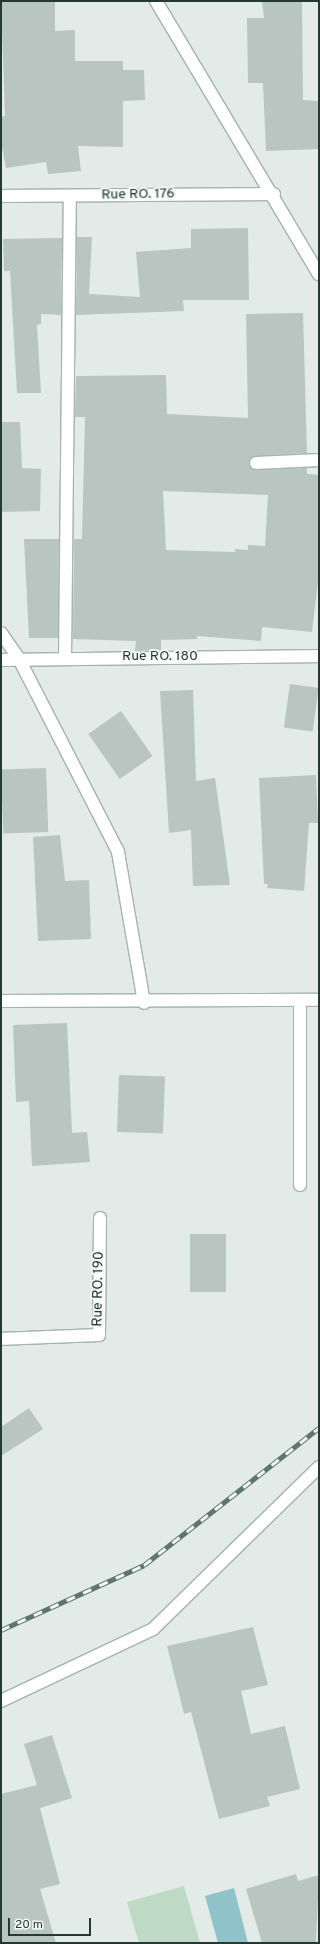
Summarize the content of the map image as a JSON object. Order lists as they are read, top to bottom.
{
  "streets": {
    "street": ["Rue RO. 176", "Rue RO. 180", "Rue RO. 190"]
  },
  "scale_bar": "20 m"
}
